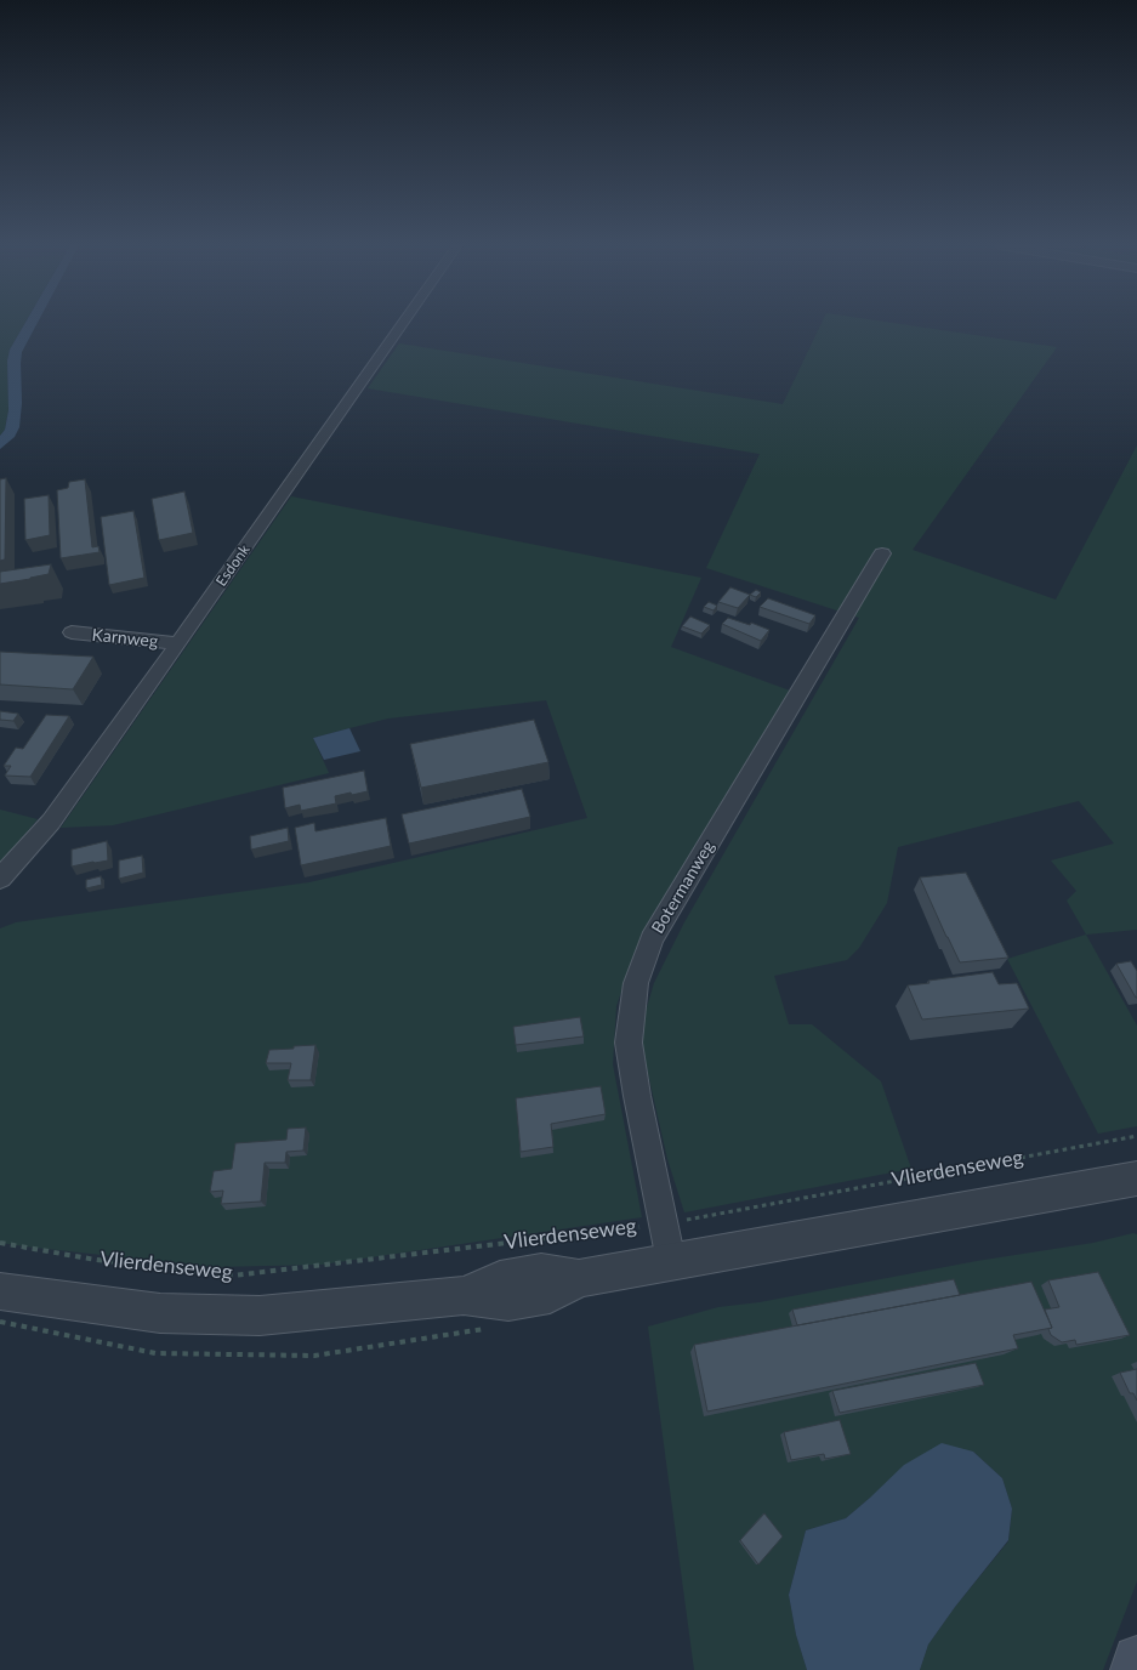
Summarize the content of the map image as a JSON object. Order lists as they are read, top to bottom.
{
  "streets": {
    "street": ["Esdonk", "Karnweg", "Botermanweg"],
    "path": ["Vlierdenseweg"]
  },
  "crossings": [
    ["Esdonk", "Karnweg"],
    ["Botermanweg", "Vlierdenseweg"]
  ]
}
